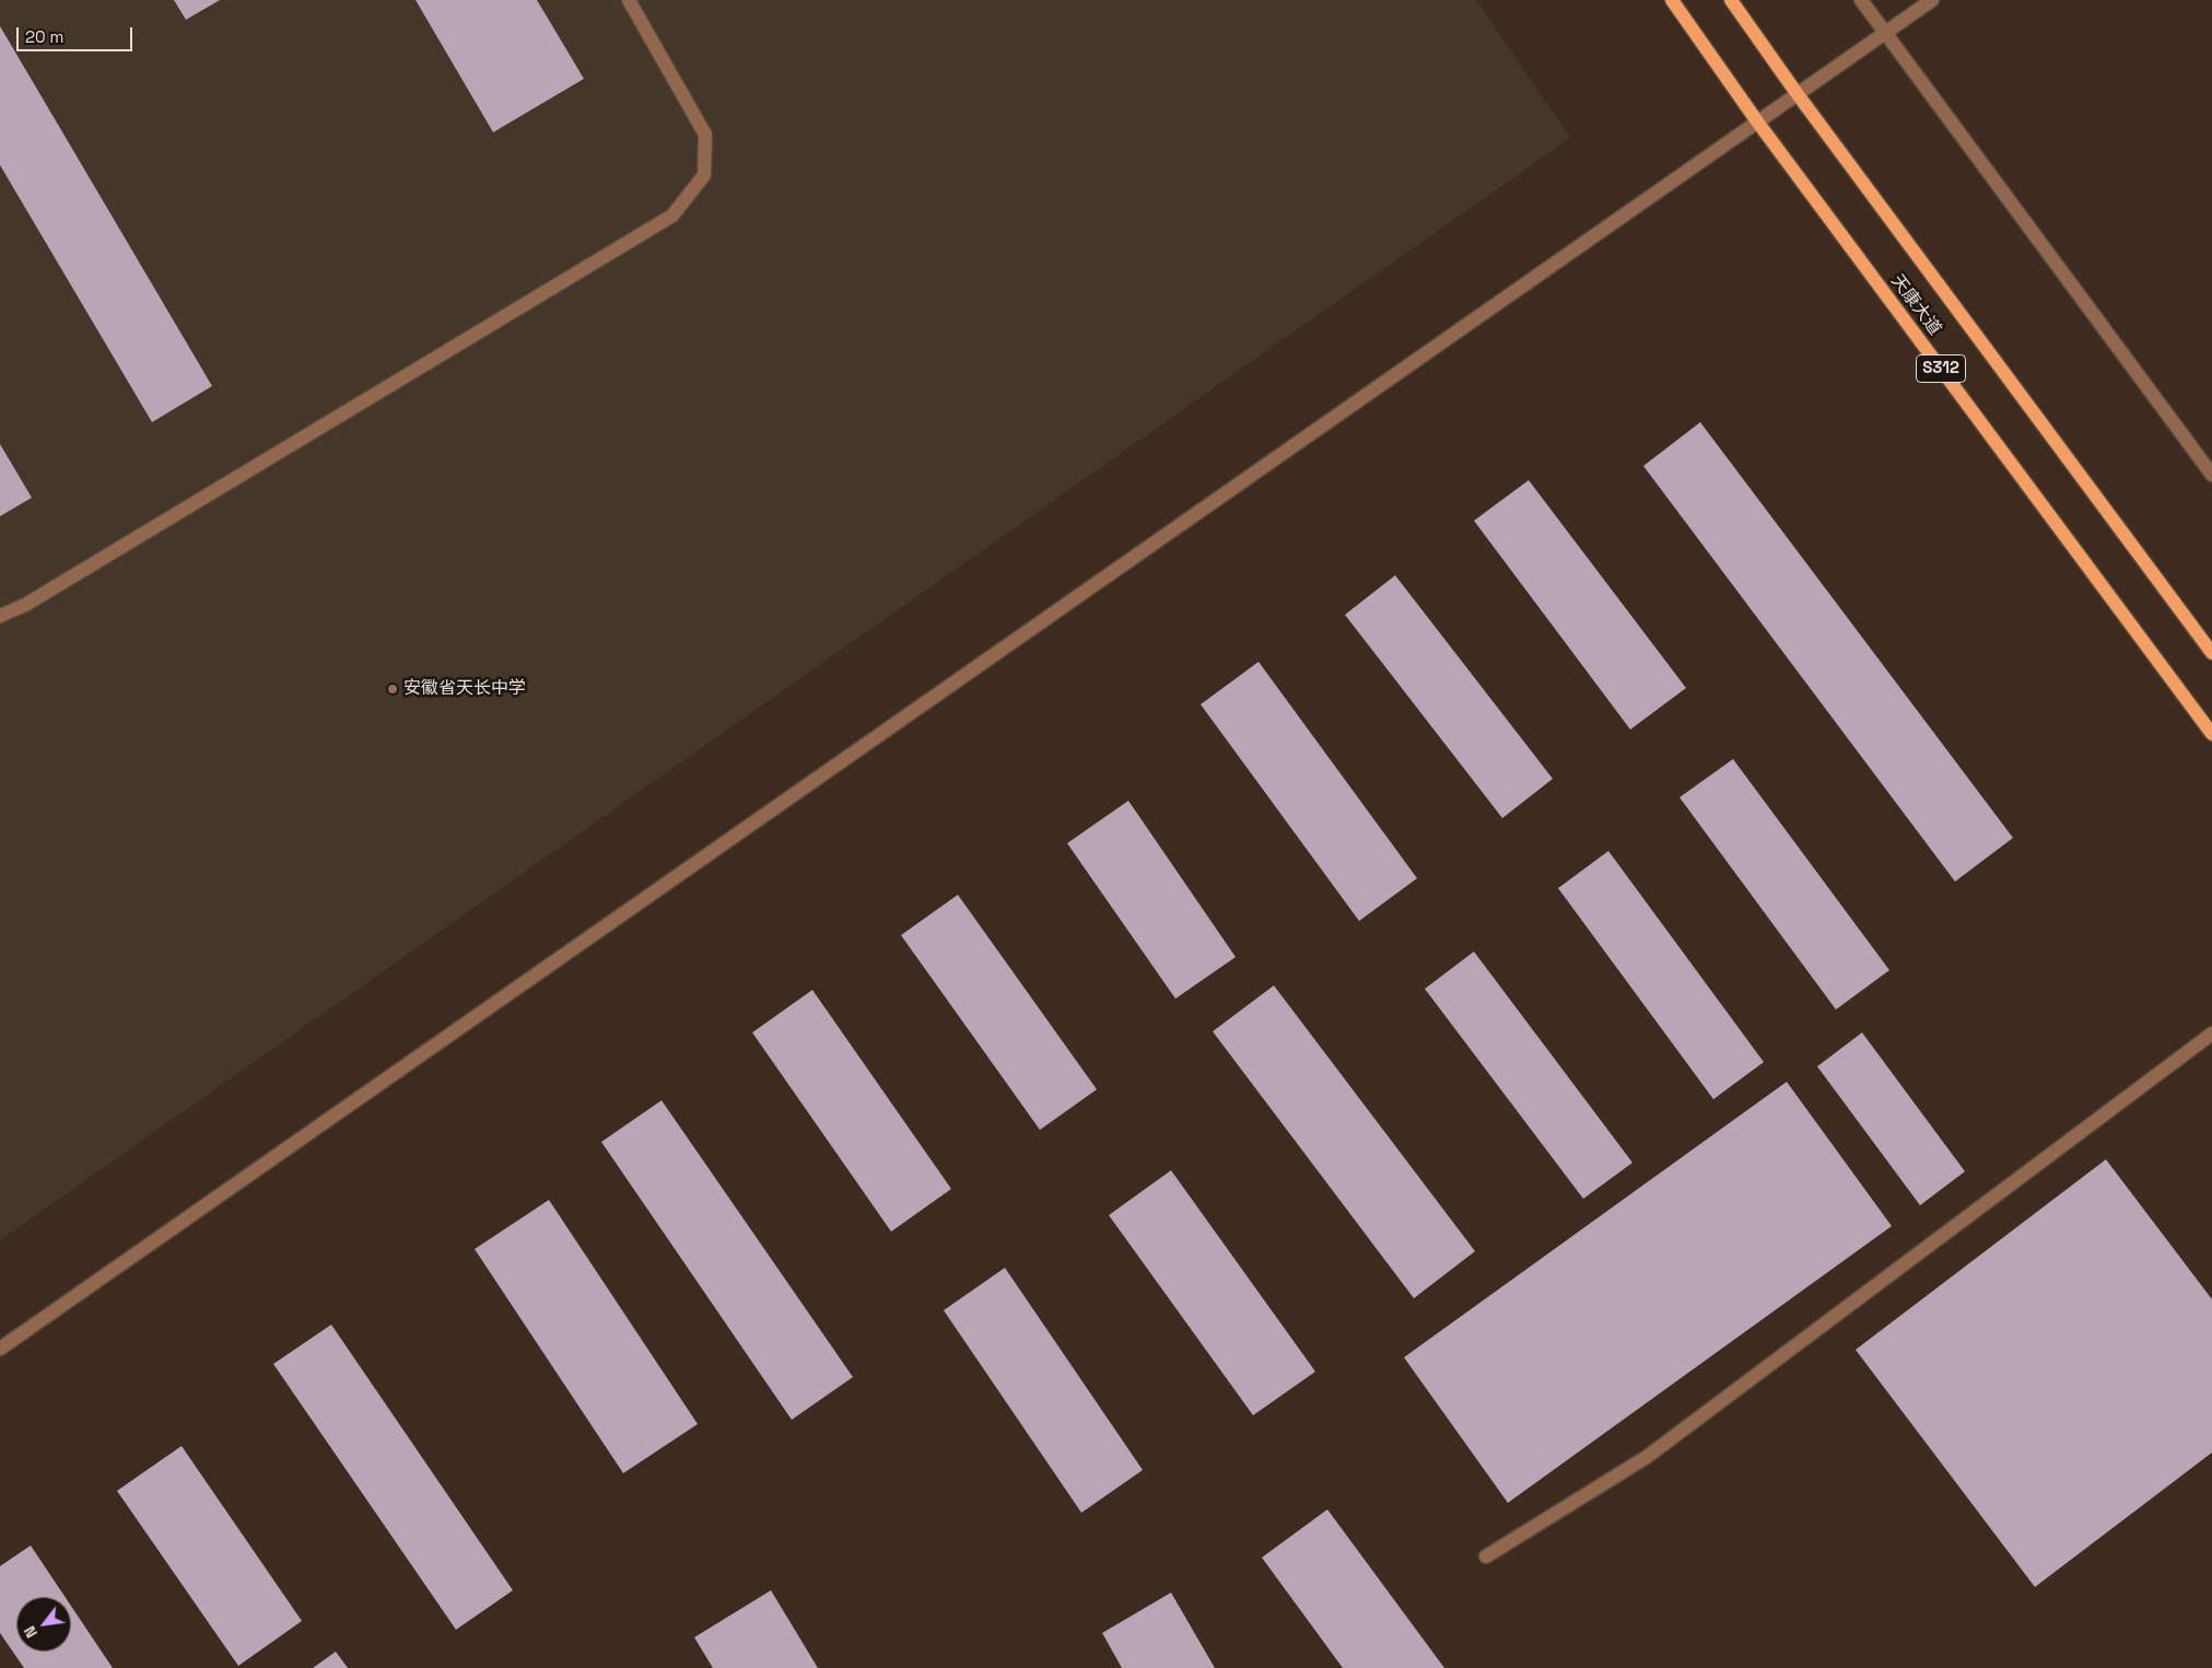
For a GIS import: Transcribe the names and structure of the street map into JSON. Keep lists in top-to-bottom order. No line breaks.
{"streets":{"main road":["天康大道","S312"]},"places":["安徽省天长中学"],"scale_bar":"20 m","north":"bottom left"}
